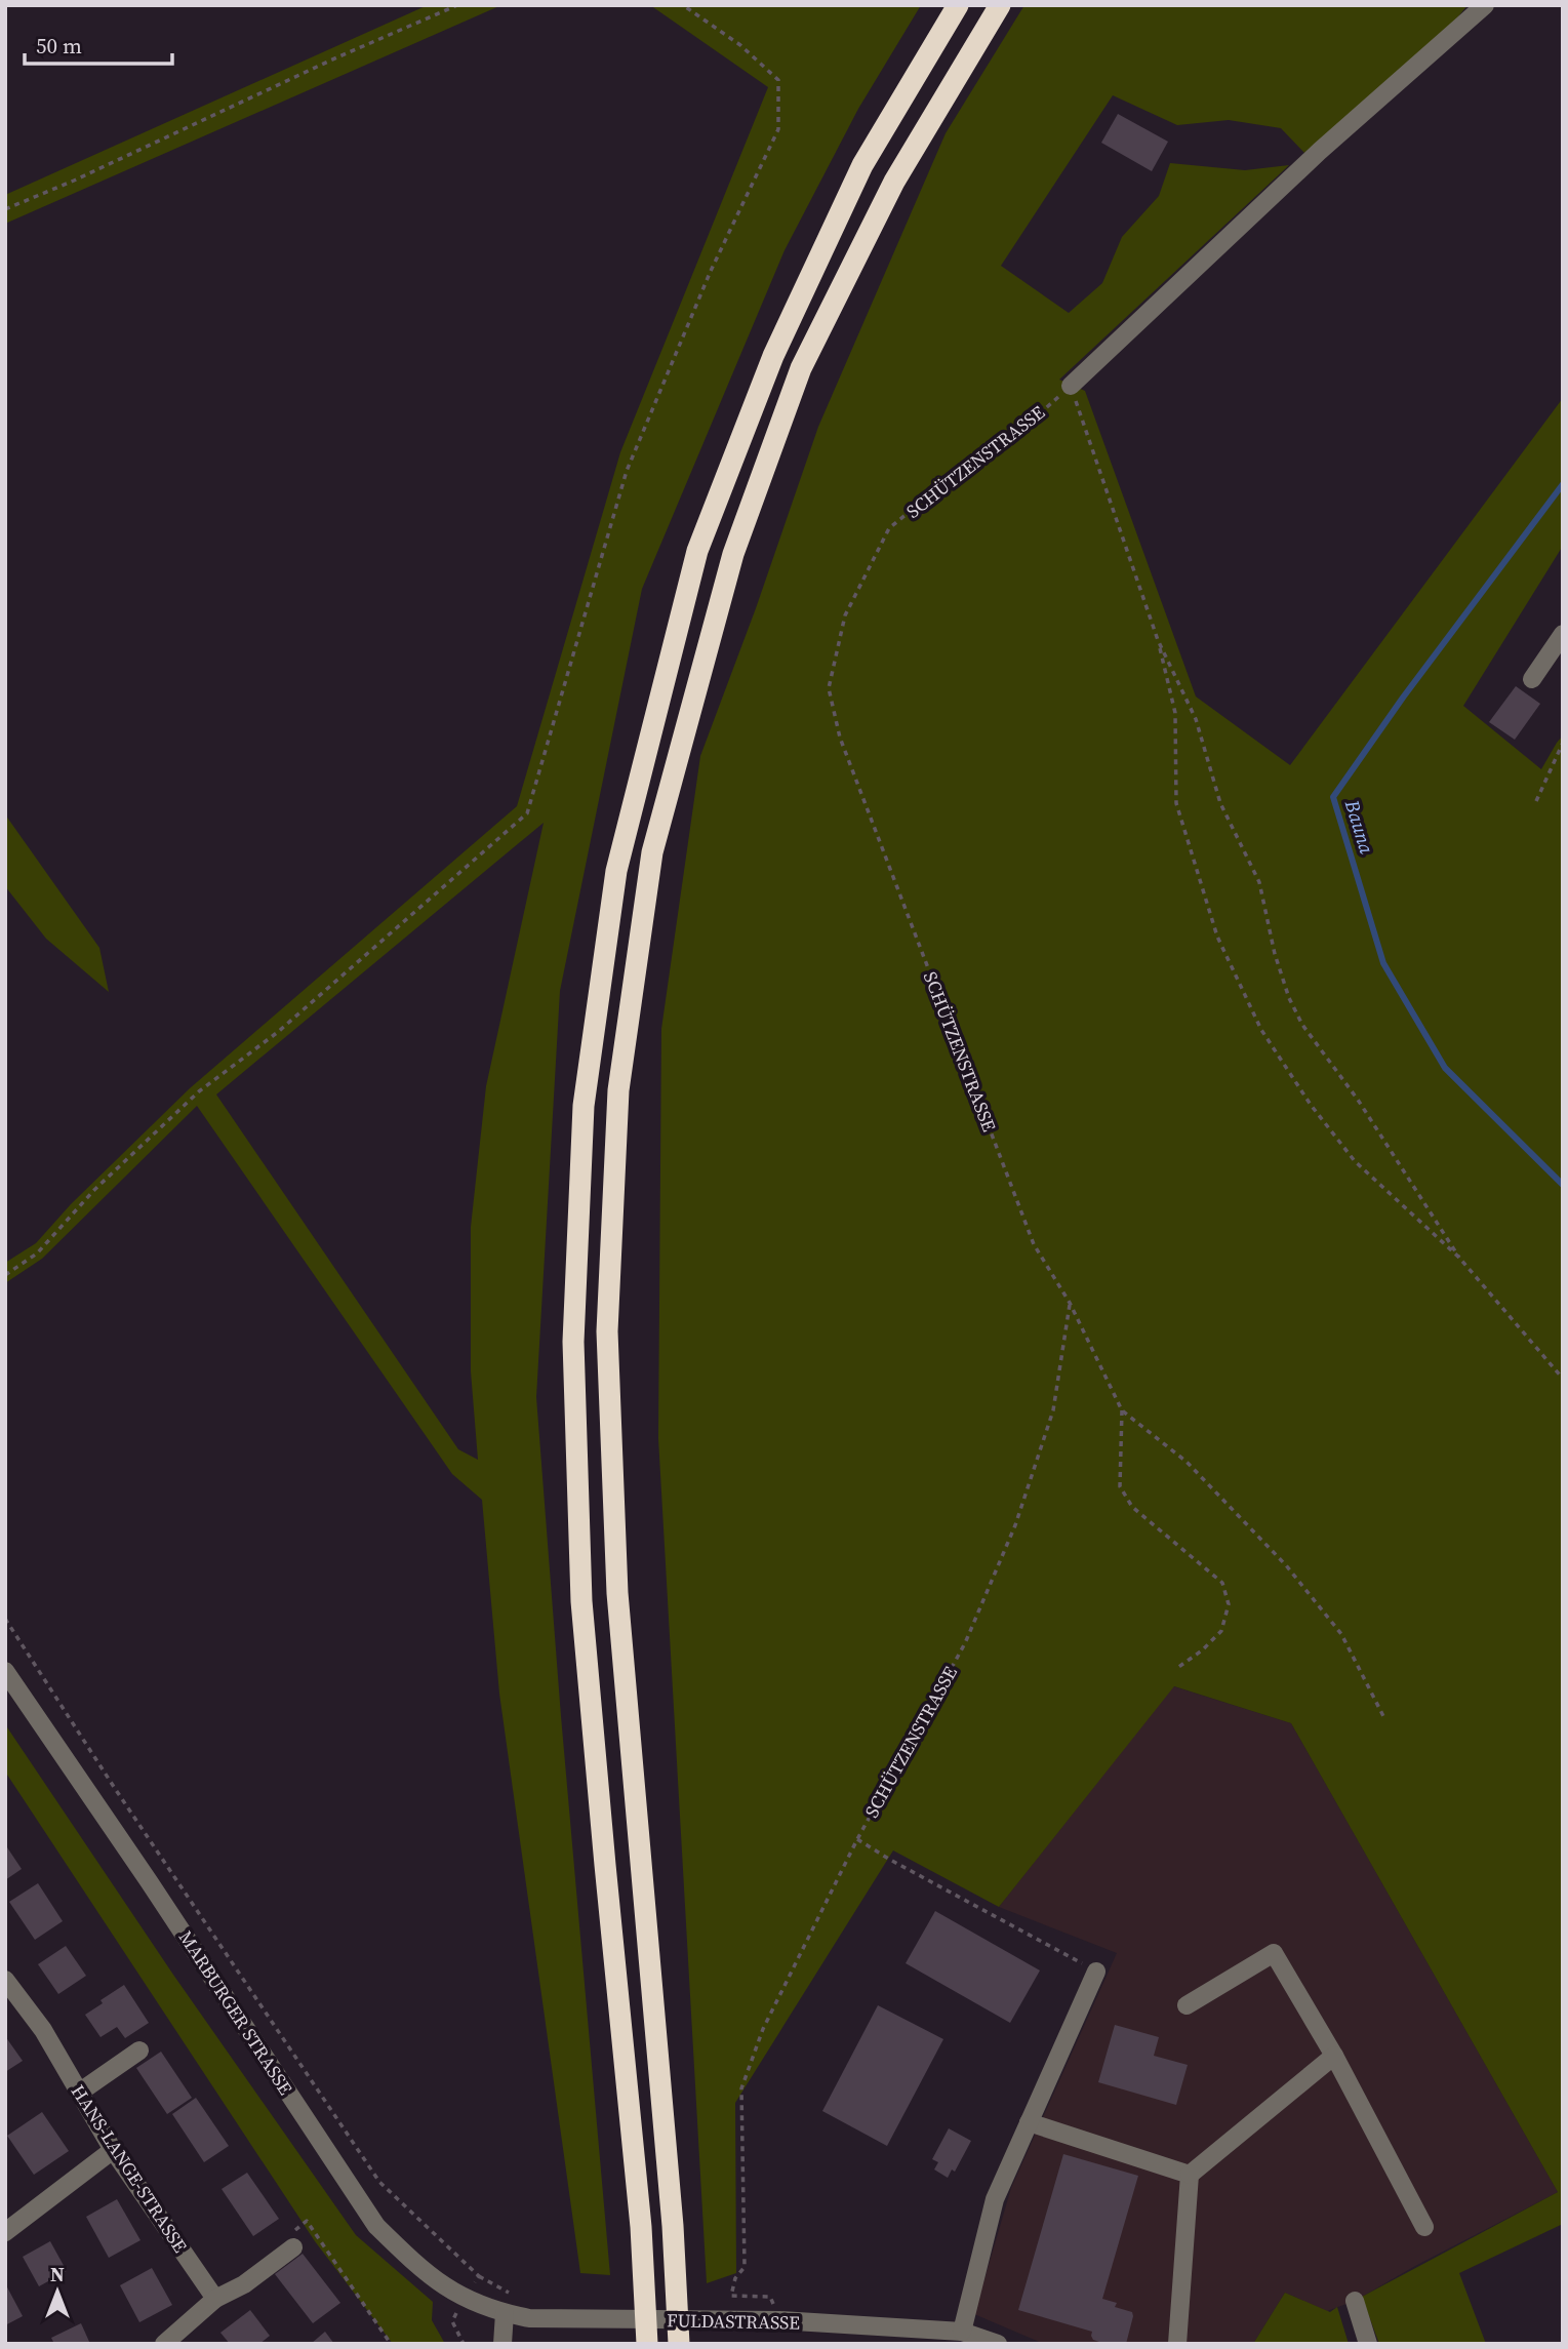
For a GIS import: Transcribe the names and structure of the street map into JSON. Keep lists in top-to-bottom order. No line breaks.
{"streets":{"street":["MARBURGER STRASSE","HANS-LANGE-STRASSE","FULDASTRASSE"],"path":["SCHÜTZENSTRASSE"]},"crossings":[["MARBURGER STRASSE","FULDASTRASSE"]],"water":["Bauna"],"scale_bar":"50 m","north":"top"}
